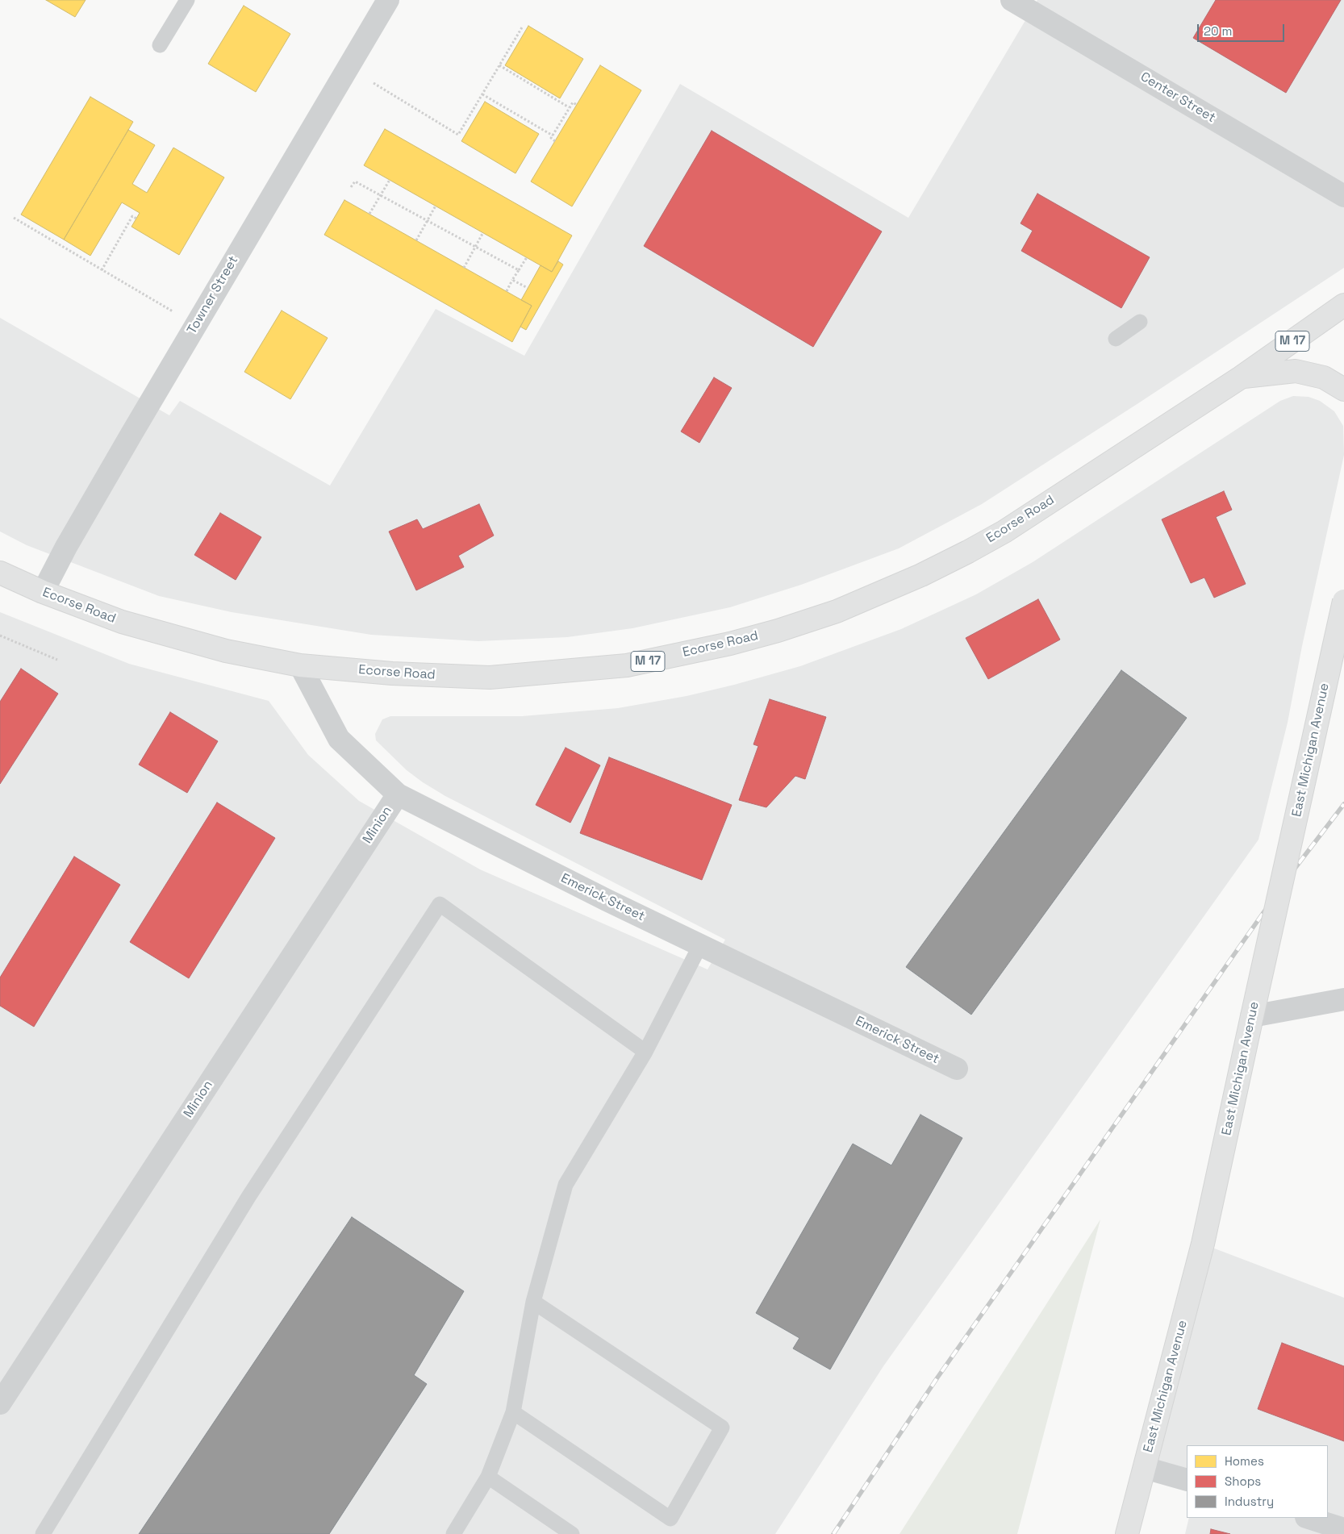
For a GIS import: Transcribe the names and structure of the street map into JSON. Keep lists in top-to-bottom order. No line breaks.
{"streets":{"main road":["M 17","Ecorse Road","East Michigan Avenue"],"street":["Center Street","Towner Street","Minion","Emerick Street"]},"crossings":[["Towner Street","Ecorse Road"],["Ecorse Road","Emerick Street"],["Minion","Emerick Street"]],"legend":["Homes","Shops","Industry"],"scale_bar":"20 m"}
